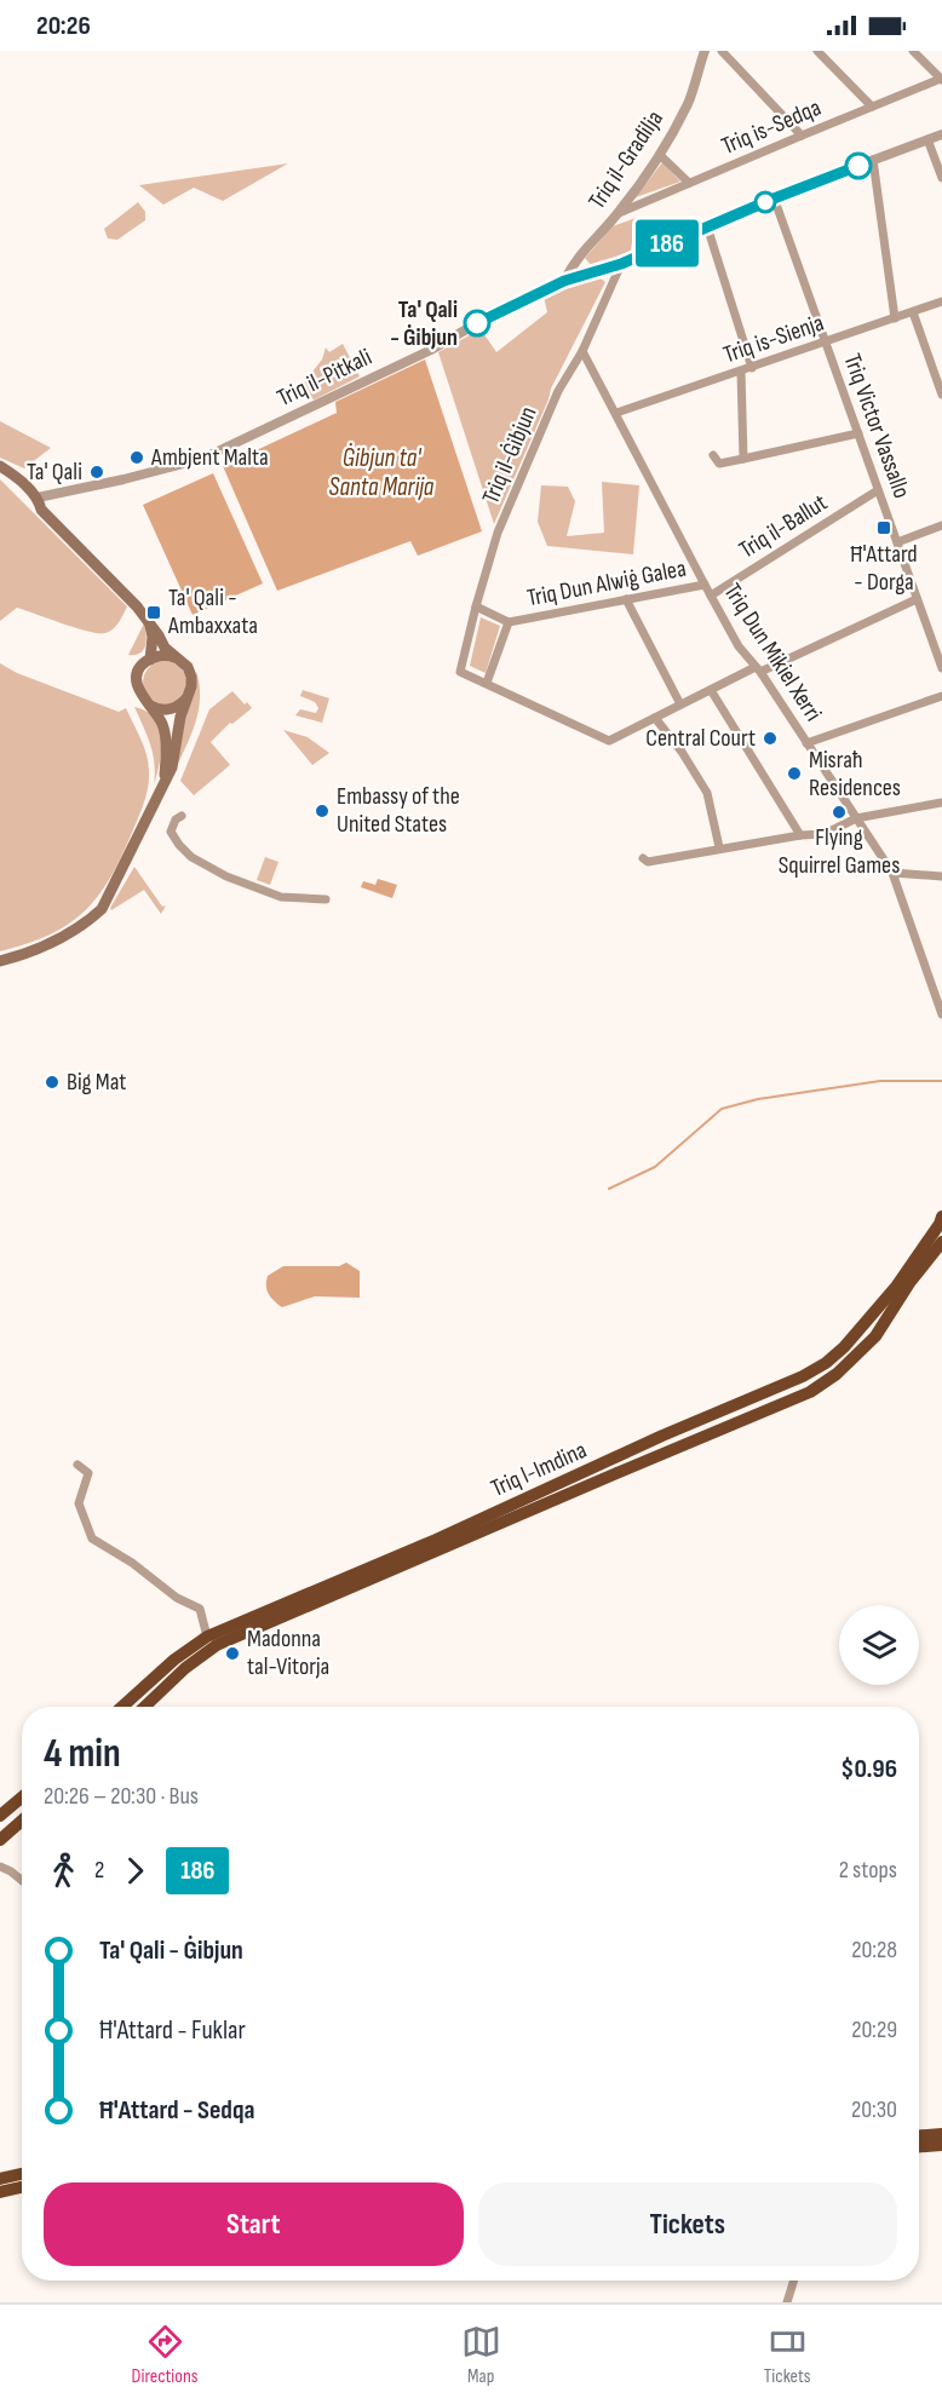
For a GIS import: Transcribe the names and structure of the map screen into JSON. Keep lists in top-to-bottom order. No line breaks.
{"streets":{"highway":["Triq l-Imdina"],"street":["Triq is-Sedqa","Triq il-Gradilja","Triq is-Sienja","Triq il-Pitkali","Triq Victor Vassallo","Triq il-Ġibjun","Triq il-Ballut","Triq Dun Alwiġ Galea","Triq Dun Mikiel Xerri"]},"crossings":[["Triq is-Sedqa","Triq il-Gradilja"],["Triq il-Gradilja","Triq il-Pitkali"],["Triq is-Sienja","Triq Victor Vassallo"],["Triq is-Sienja","Triq Dun Mikiel Xerri"],["Triq il-Pitkali","Triq Victor Vassallo"],["Triq il-Pitkali","Triq il-Ġibjun"],["Triq Victor Vassallo","Triq il-Ballut"],["Triq il-Ġibjun","Triq Dun Alwiġ Galea"],["Triq il-Ġibjun","Triq Dun Mikiel Xerri"],["Triq il-Ballut","Triq Dun Mikiel Xerri"],["Triq Dun Alwiġ Galea","Triq Dun Mikiel Xerri"]],"water":["Ġibjun ta' Santa Marija"],"places":{"other":["Ta' Qali - Ġibjun","Ambjent Malta","Ta' Qali","Central Court","Misraħ Residences","Embassy of the United States","Flying Squirrel Games","Big Mat","Madonna tal-Vitorja"],"transit":["Ħ'Attard - Dorga","Ta' Qali - Ambaxxata"]},"lines":["bus line 186"],"page":{"status":"20:26","on_map":"186","heading":["4 min","20:26 – 20:30 · Bus","$0.96"],"legs":["2","186","2 stops"],"list":[{"name":"Ta' Qali - Ġibjun","value":"20:28"},{"name":"Ħ'Attard - Fuklar","value":"20:29"},{"name":"Ħ'Attard - Sedqa","value":"20:30"}],"buttons":["Start","Tickets"],"tabs":["Directions","Map","Tickets"]}}
